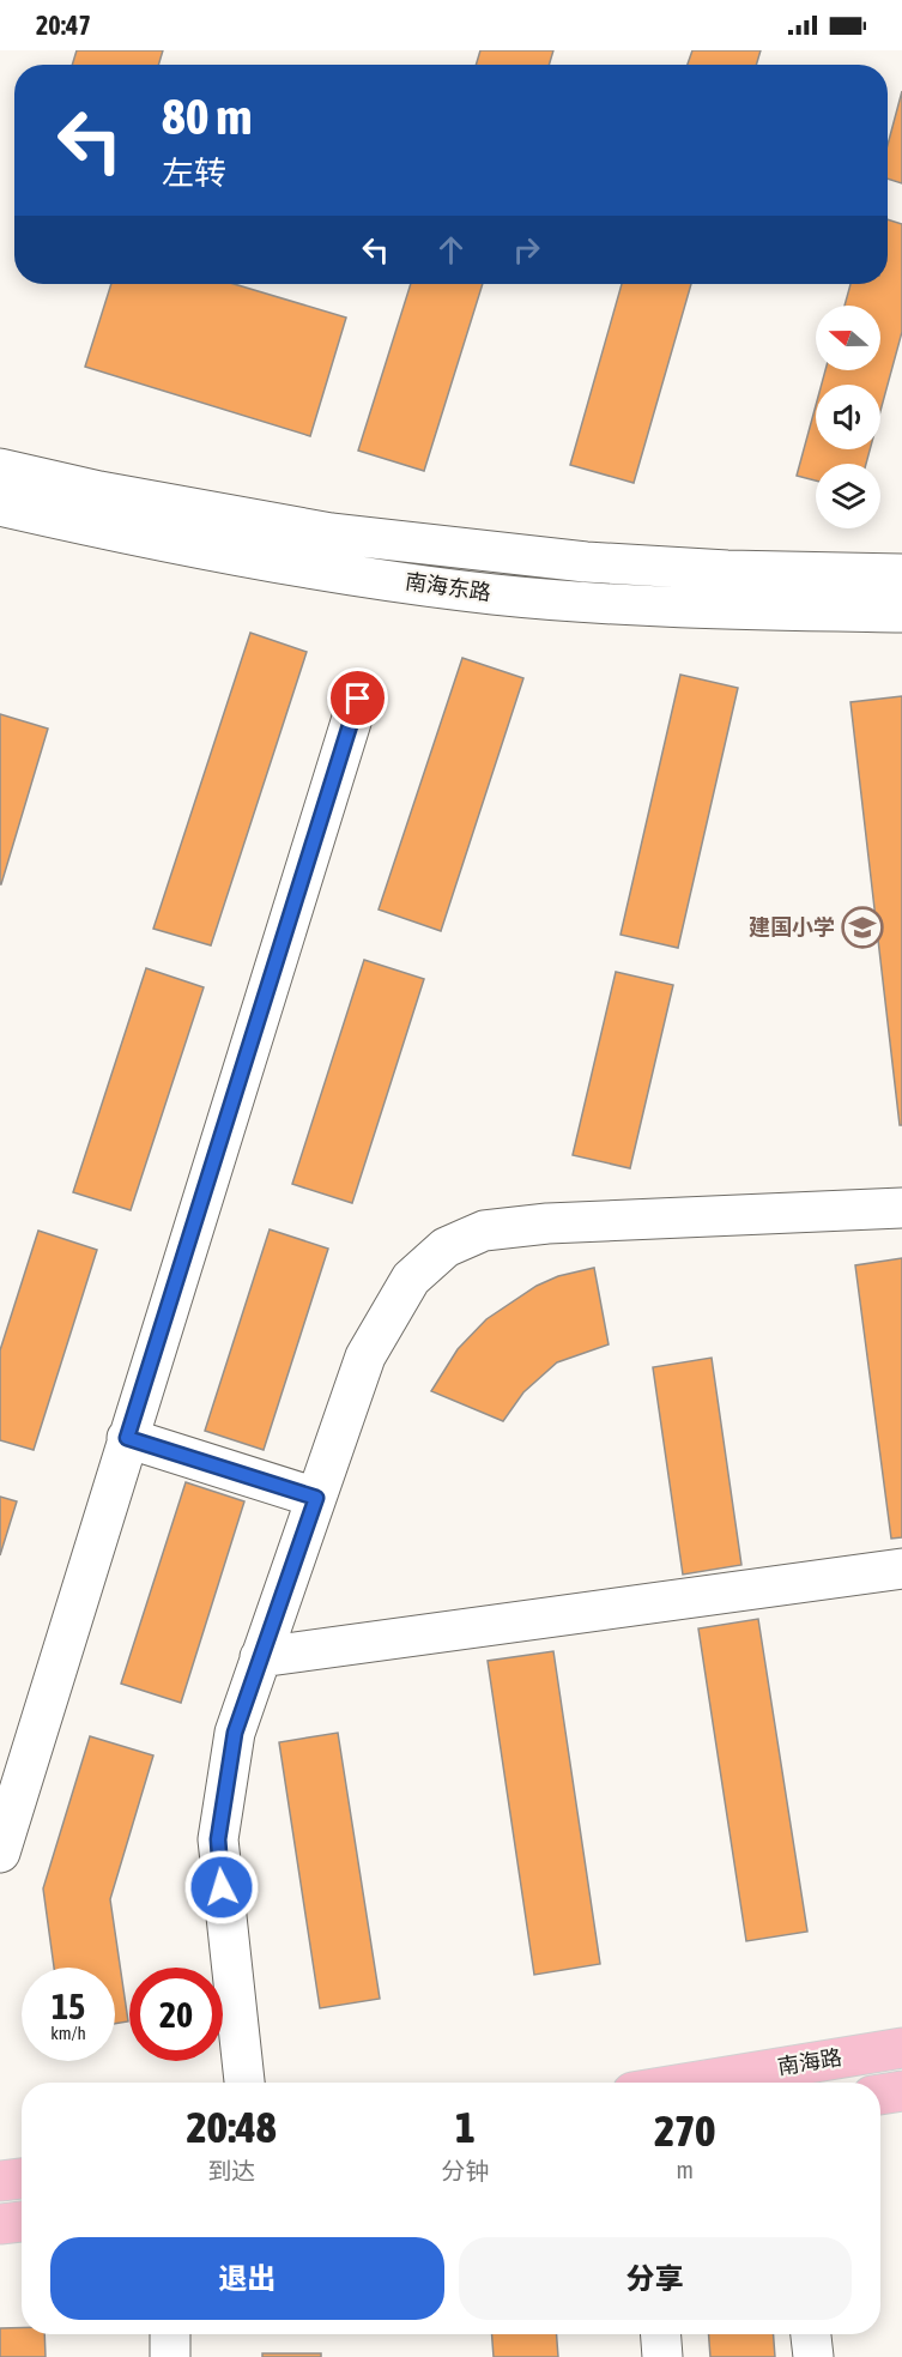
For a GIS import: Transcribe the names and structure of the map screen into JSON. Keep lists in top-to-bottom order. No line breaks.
{"streets":{"main road":["南海路"],"street":["南海东路"]},"places":{"school or university":["建国小学"]},"north":"left","page":{"status":"20:47","turn":["80 m","左转"],"speed":"15 km/h","limit":"20","eta":["20:48","到达","1","分钟","270","m"],"buttons":["退出","分享"]}}
